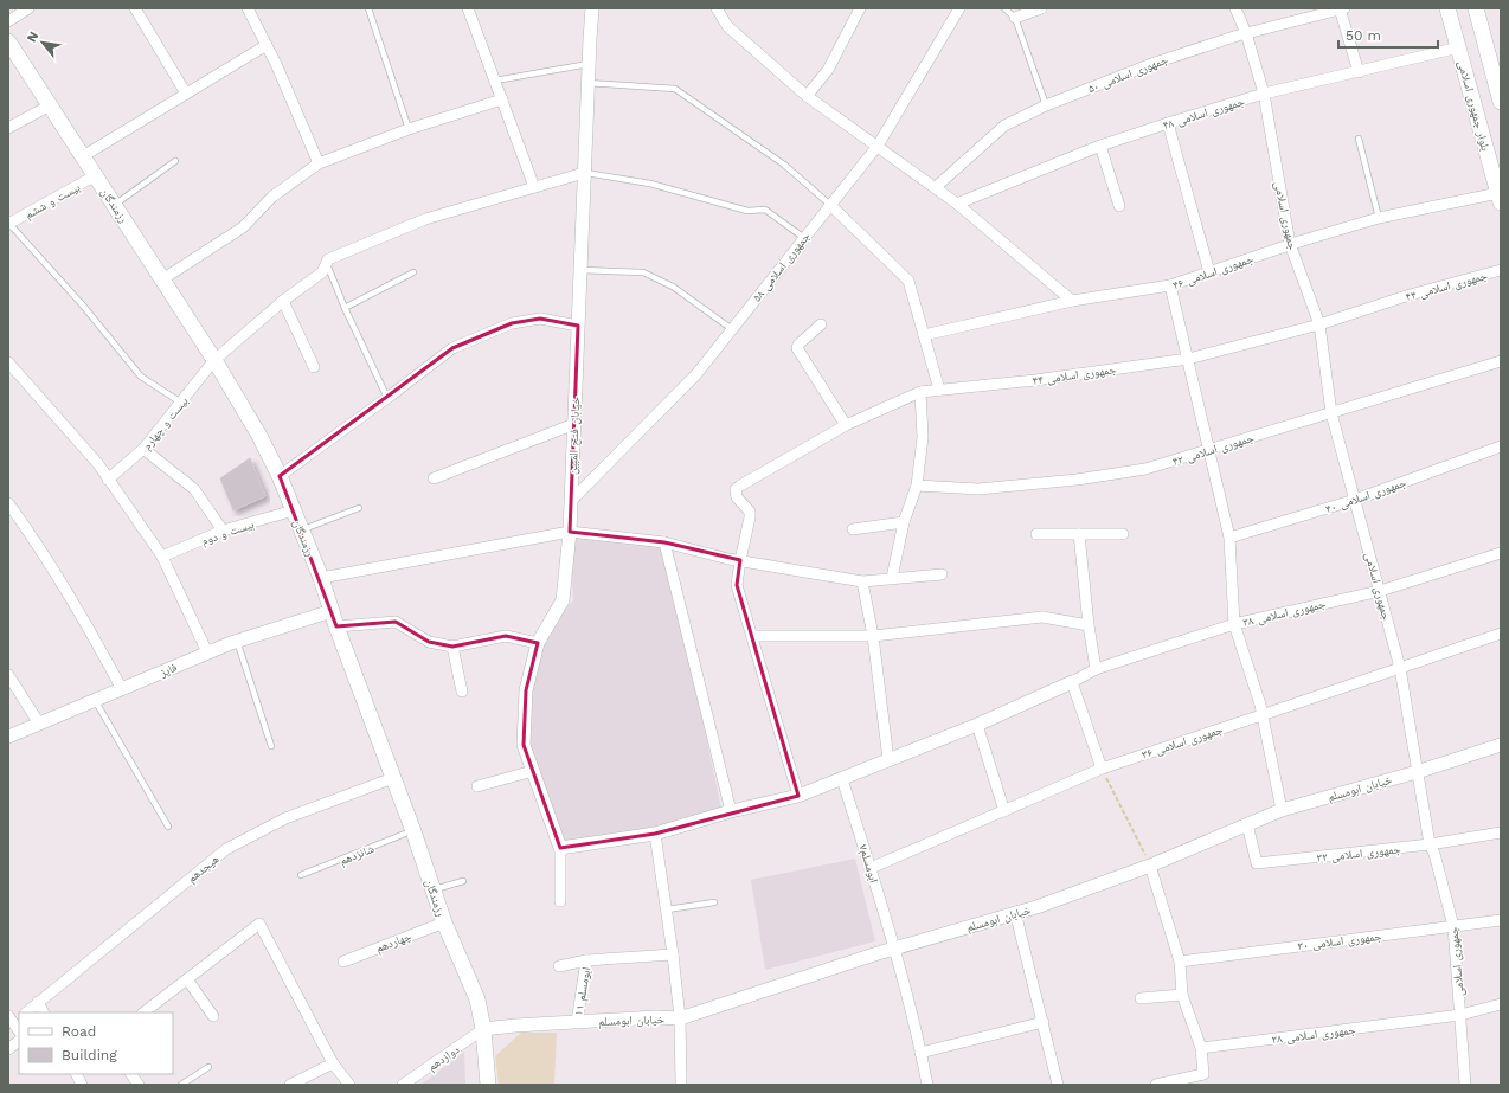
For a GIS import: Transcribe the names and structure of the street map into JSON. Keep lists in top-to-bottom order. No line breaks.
{"streets":{"main road":["بلوار جمهوری اسلامی","رزمندگان"],"street":["جمهوری اسلامی ۵۰","جمهوری اسلامی ۴۸","بیست و ششم","جمهوری اسلامی","جمهوری اسلامی ۵۸","جمهوری اسلامی ۴۶","جمهوری اسلامی ۴۴","بیست و چهارم","خیابان فتح المبین","جمهوری اسلامی ۴۲","جمهوری اسلامی ۴۰","بیست و دوم","جمهوری اسلامی ۳۸","فایز","جمهوری اسلامی ۳۶","خیابان ابومسلم","جمهوری اسلامی ۳۲","ابومسلم۷","هیجدهم","جمهوری اسلامی ۳۰","چهاردهم","ابومسلم ۱۱","جمهوری اسلامی ۲۸","دوازدهم"],"lane":["شانزدهم"]},"crossings":[["جمهوری اسلامی ۵۰","جمهوری اسلامی"],["بلوار جمهوری اسلامی","جمهوری اسلامی ۴۸"],["بلوار جمهوری اسلامی","جمهوری اسلامی ۴۶"],["جمهوری اسلامی ۴۸","جمهوری اسلامی"],["بیست و ششم","رزمندگان"],["رزمندگان","بیست و چهارم"],["رزمندگان","بیست و دوم"],["رزمندگان","فایز"],["رزمندگان","خیابان ابومسلم"],["رزمندگان","شانزدهم"],["رزمندگان","هیجدهم"],["رزمندگان","چهاردهم"],["رزمندگان","دوازدهم"],["جمهوری اسلامی","جمهوری اسلامی ۴۶"],["جمهوری اسلامی","جمهوری اسلامی ۴۴"],["جمهوری اسلامی","جمهوری اسلامی ۴۲"],["جمهوری اسلامی","جمهوری اسلامی ۴۰"],["جمهوری اسلامی","جمهوری اسلامی ۳۸"],["جمهوری اسلامی","جمهوری اسلامی ۳۶"],["جمهوری اسلامی","خیابان ابومسلم"],["جمهوری اسلامی","جمهوری اسلامی ۳۲"],["جمهوری اسلامی","جمهوری اسلامی ۳۰"],["جمهوری اسلامی","جمهوری اسلامی ۲۸"],["جمهوری اسلامی ۵۸","خیابان فتح المبین"],["بیست و چهارم","خیابان فتح المبین"],["جمهوری اسلامی ۳۶","ابومسلم۷"],["خیابان ابومسلم","جمهوری اسلامی ۳۲"],["خیابان ابومسلم","ابومسلم۷"],["خیابان ابومسلم","ابومسلم ۱۱"],["خیابان ابومسلم","دوازدهم"]],"legend":["Road","Building"],"scale_bar":"50 m","north":"top left"}
